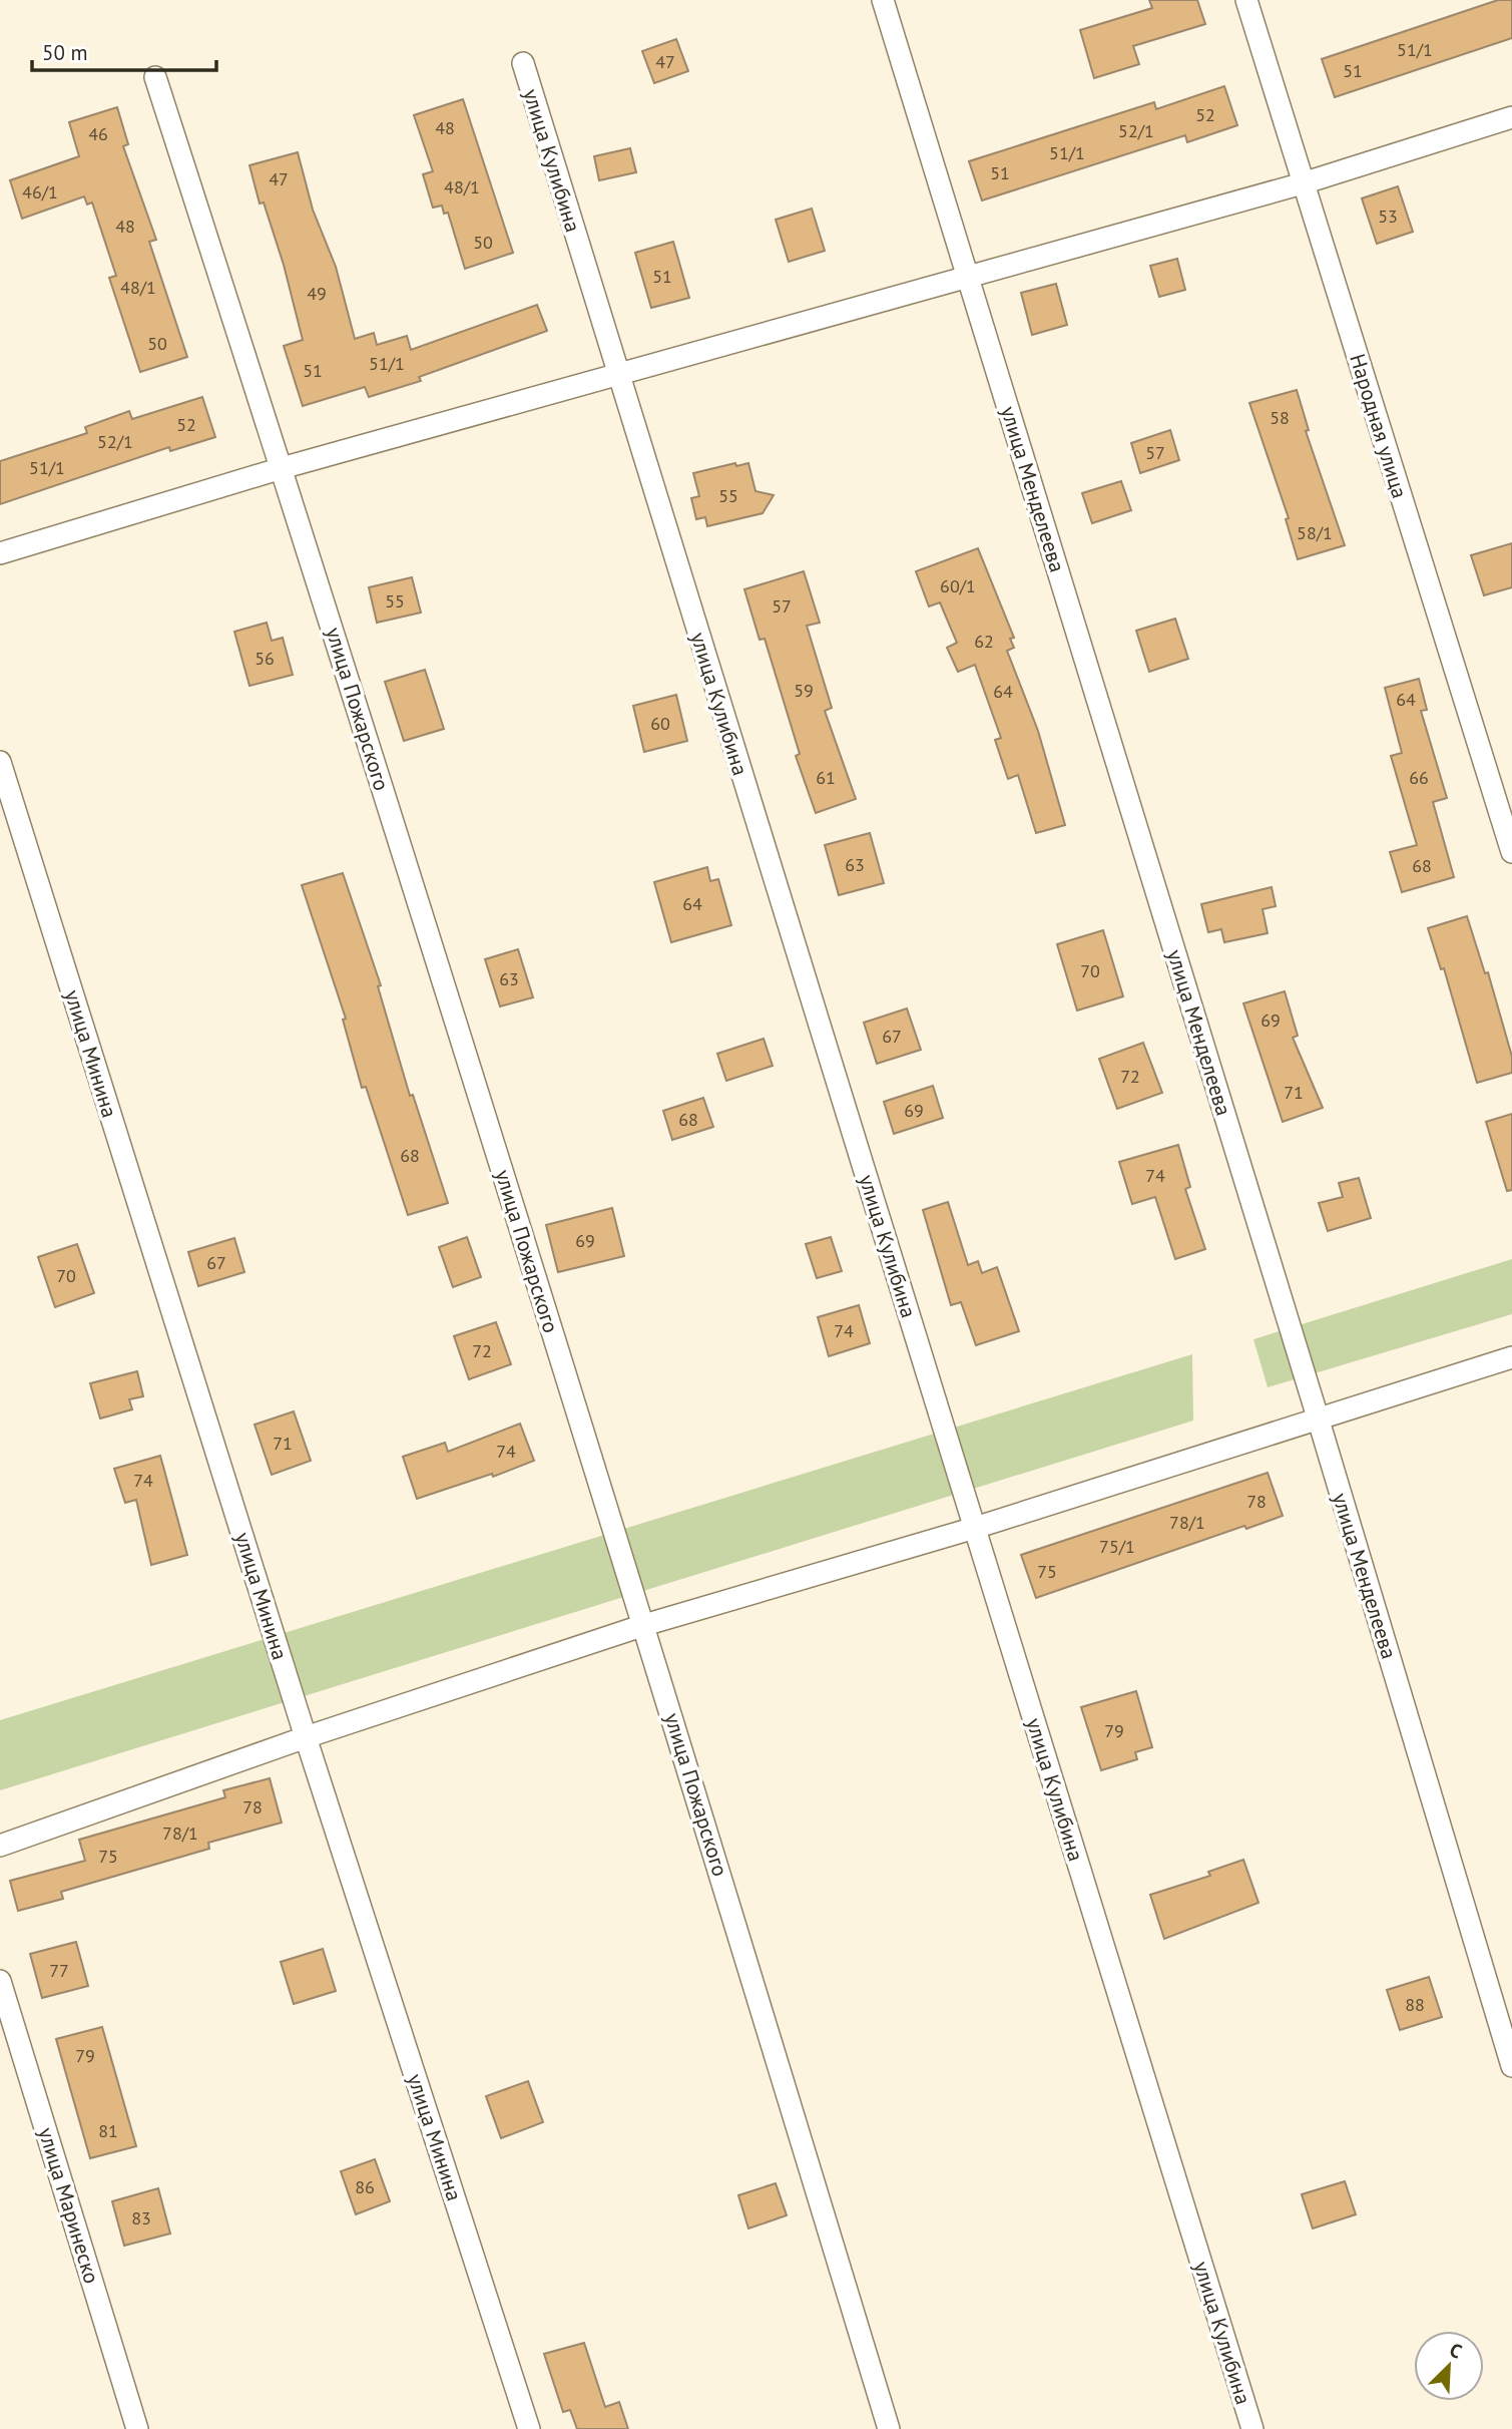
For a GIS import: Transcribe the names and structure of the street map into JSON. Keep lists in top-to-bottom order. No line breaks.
{"streets":{"street":["улица Кулибина","Народная улица","улица Менделеева","улица Пожарского","улица Минина","улица Маринеско"]},"house_numbers":["51/1","47","51","52","48","52/1","46","51/1","51","47","48/1","46/1","53","48","50","51","48/1","49","50","51/1","51","58","52","52/1","57","51/1","55","58/1","60/1","55","57","62","56","59","64","64","60","61","66","63","68","64","70","63","69","67","72","71","69","68","68","74","69","67","70","74","72","71","74","74","78","78/1","75/1","75","79","78","78/1","75","77","88","79","81","86","83"],"scale_bar":"50 m","north":"top right"}
